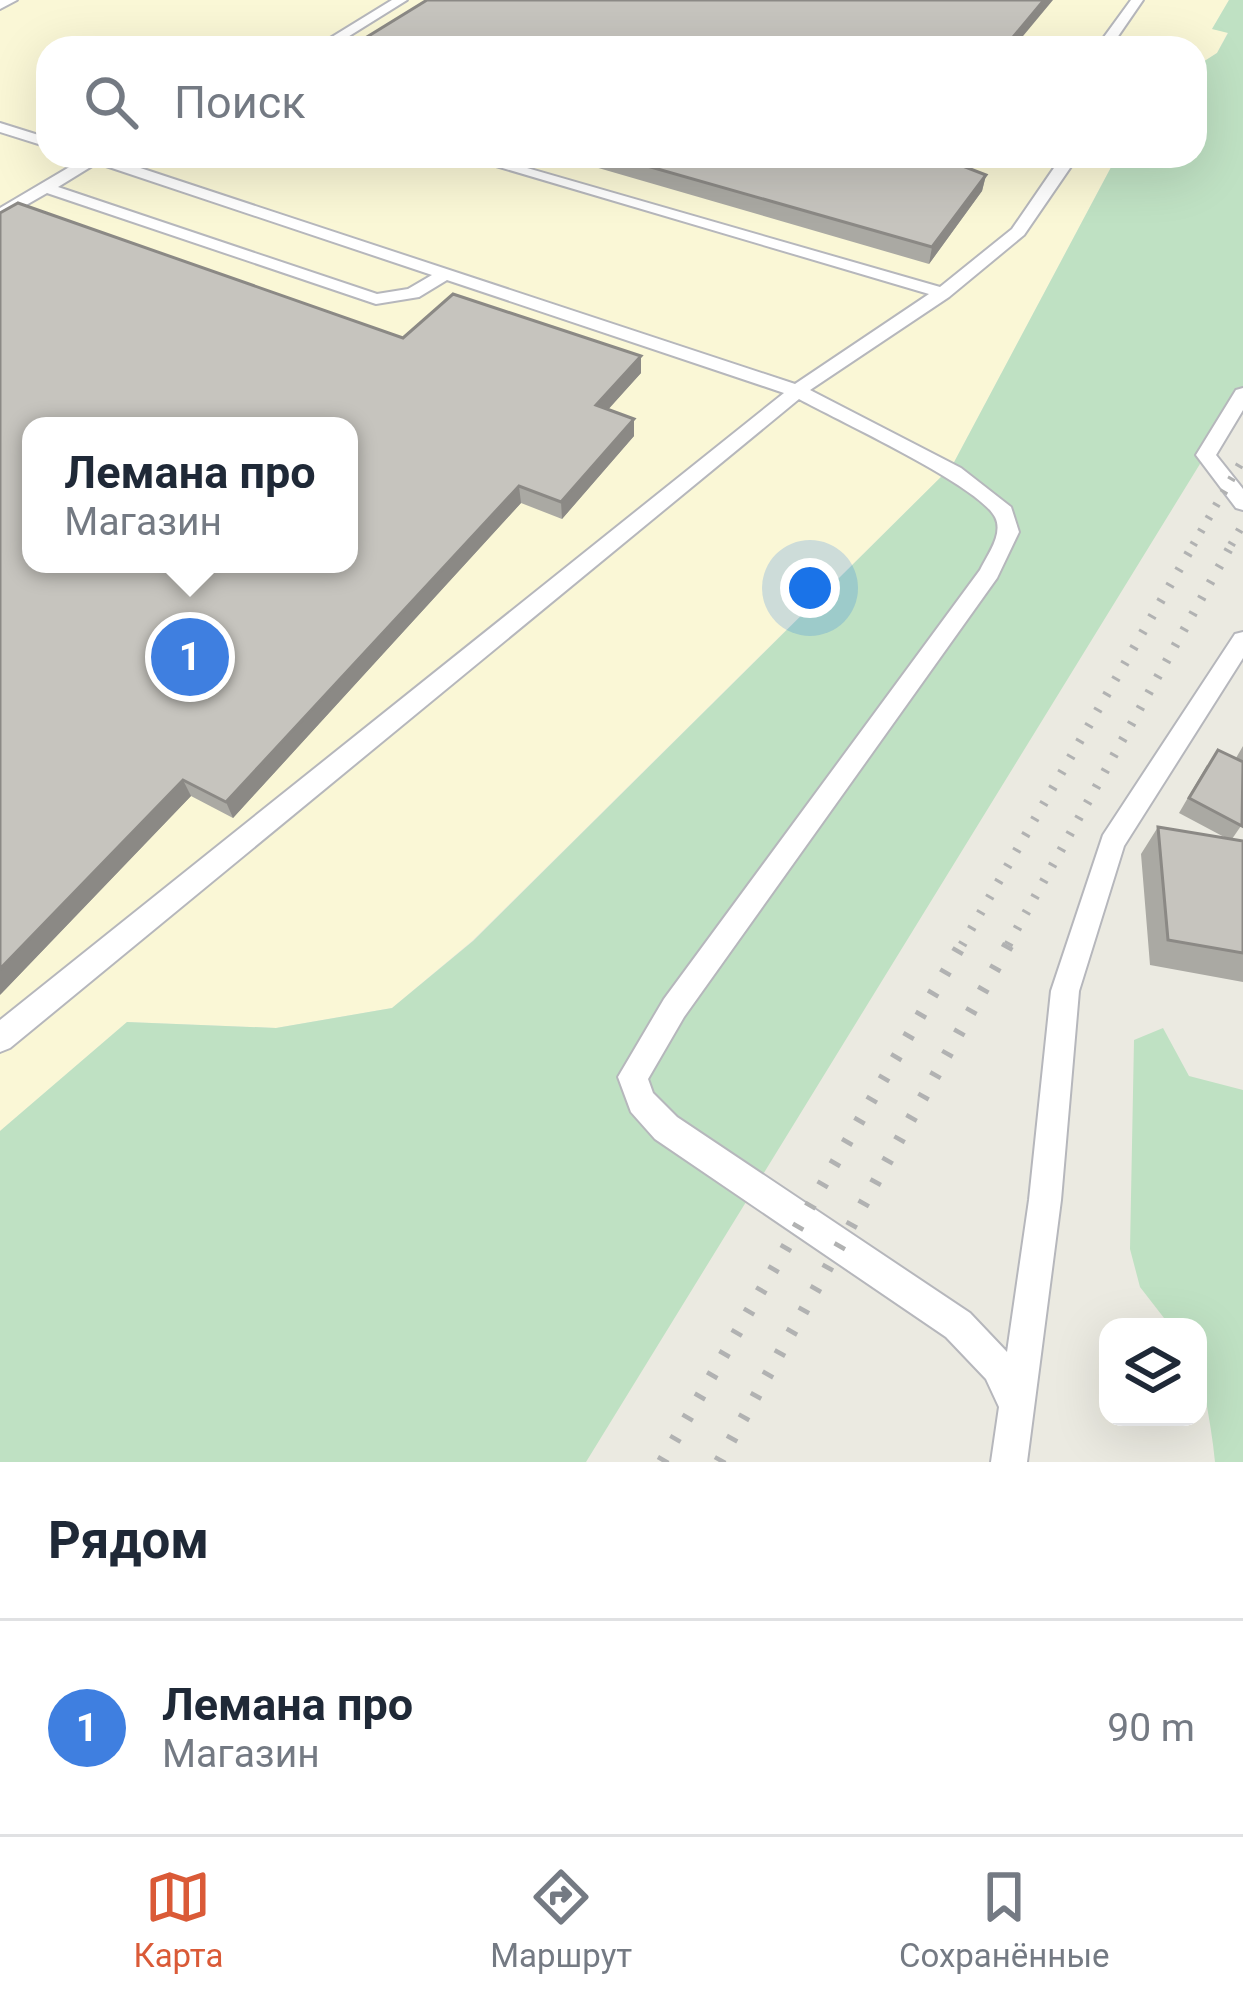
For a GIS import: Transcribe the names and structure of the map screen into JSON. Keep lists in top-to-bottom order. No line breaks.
{"page":{"search":"Поиск","popup":["Лемана про","Магазин"],"pins":"1","heading":"Рядом","list":[{"mark":"1","name":"Лемана про","note":"Магазин","value":"90 m"}],"nav":["Карта","Маршрут","Сохранённые"]}}
